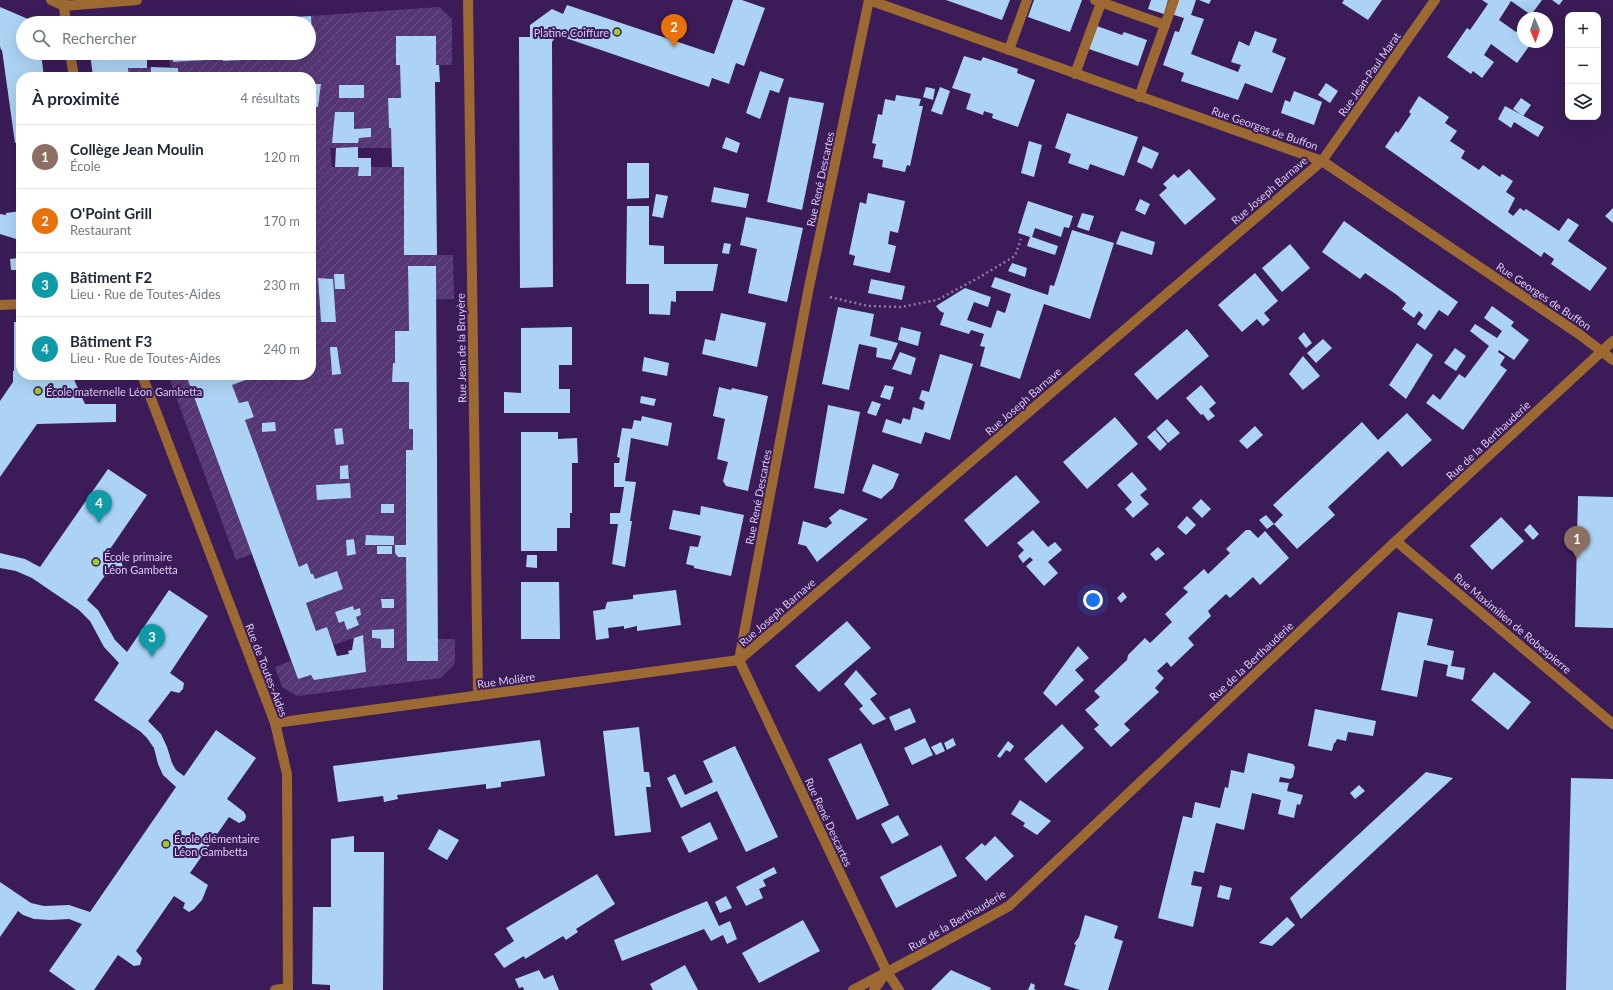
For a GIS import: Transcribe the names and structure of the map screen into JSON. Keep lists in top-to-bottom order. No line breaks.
{"streets":{"street":["Rue Jean-Paul Marat","Rue Georges de Buffon","Rue René Descartes","Rue Joseph Barnave","Rue Jean de la Bruyère","Rue de la Berthauderie","Rue Maximilien de Robespierre","Rue de Toutes-Aides","Rue Molière"]},"crossings":[["Rue Jean-Paul Marat","Rue Georges de Buffon"],["Rue Jean-Paul Marat","Rue Joseph Barnave"],["Rue Georges de Buffon","Rue René Descartes"],["Rue Georges de Buffon","Rue Joseph Barnave"],["Rue Georges de Buffon","Rue de la Berthauderie"],["Rue René Descartes","Rue Joseph Barnave"],["Rue René Descartes","Rue de la Berthauderie"],["Rue René Descartes","Rue Molière"],["Rue Joseph Barnave","Rue Molière"],["Rue Jean de la Bruyère","Rue Molière"],["Rue de la Berthauderie","Rue Maximilien de Robespierre"],["Rue de Toutes-Aides","Rue Molière"]],"places":["Platine Coiffure","École maternelle Léon Gambetta","École primaire Léon Gambetta","École élémentaire Léon Gambetta"],"north":"bottom","page":{"map_buttons":["+","−"],"pins":["2","4","1","3"],"search":"Rechercher","heading":["À proximité","4 résultats"],"list":[{"mark":"1","name":"Collège Jean Moulin","note":"École","value":"120 m"},{"mark":"2","name":"O'Point Grill","note":"Restaurant","value":"170 m"},{"mark":"3","name":"Bâtiment F2","note":"Lieu · Rue de Toutes-Aides","value":"230 m"},{"mark":"4","name":"Bâtiment F3","note":"Lieu · Rue de Toutes-Aides","value":"240 m"}]}}
